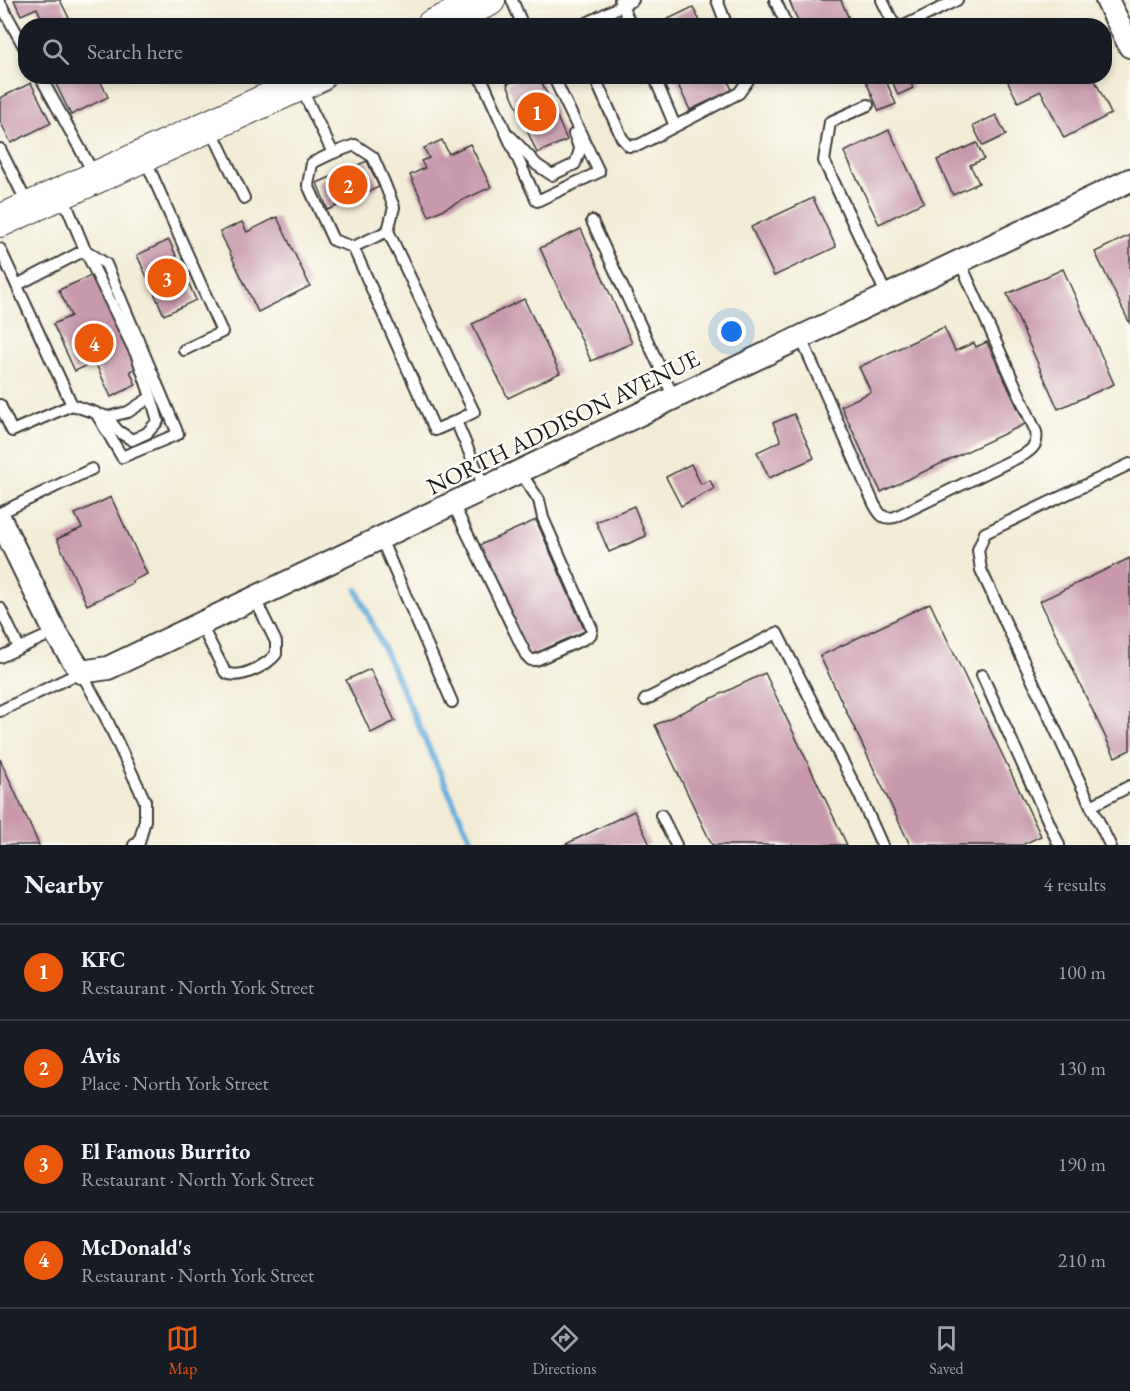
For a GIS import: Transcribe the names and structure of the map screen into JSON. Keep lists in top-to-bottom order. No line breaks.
{"streets":{"street":["NORTH ADDISON AVENUE"]},"page":{"search":"Search here","pins":["1","2","3","4"],"heading":["Nearby","4 results"],"list":[{"mark":"1","name":"KFC","note":"Restaurant · North York Street","value":"100 m"},{"mark":"2","name":"Avis","note":"Place · North York Street","value":"130 m"},{"mark":"3","name":"El Famous Burrito","note":"Restaurant · North York Street","value":"190 m"},{"mark":"4","name":"McDonald's","note":"Restaurant · North York Street","value":"210 m"}],"nav":["Map","Directions","Saved"]}}
